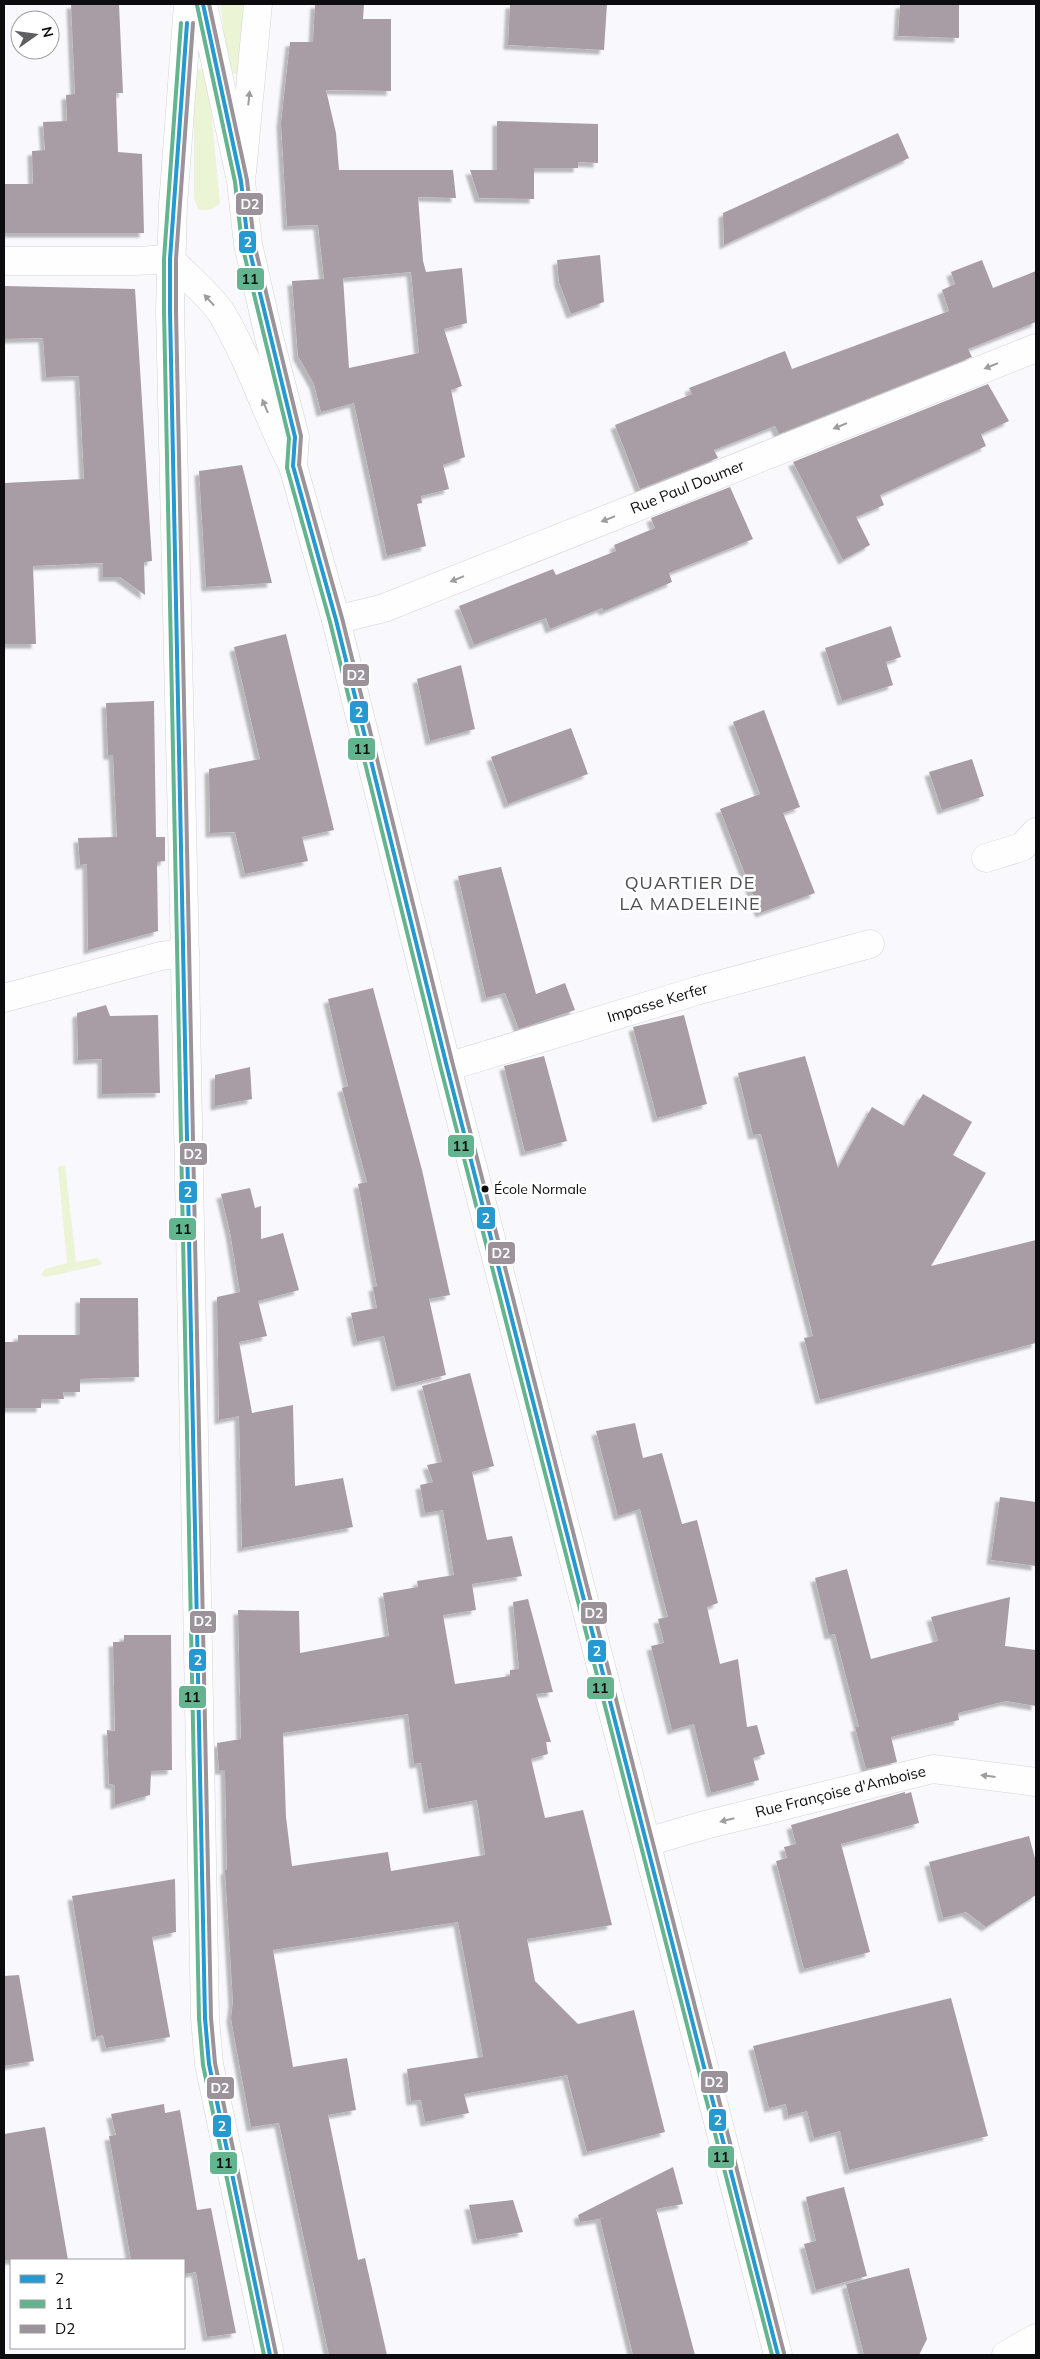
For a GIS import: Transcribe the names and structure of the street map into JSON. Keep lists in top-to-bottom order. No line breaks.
{"streets":{"main road":["Rue Paul Doumer","Impasse Kerfer","Rue Françoise d'Amboise"]},"one_way":["Rue Paul Doumer","Rue Françoise d'Amboise"],"districts":["QUARTIER DE LA MADELEINE"],"places":["École Normale"],"lines":["transit line 2","transit line D2","transit line 11"],"legend":["2","11","D2"],"north":"right"}
